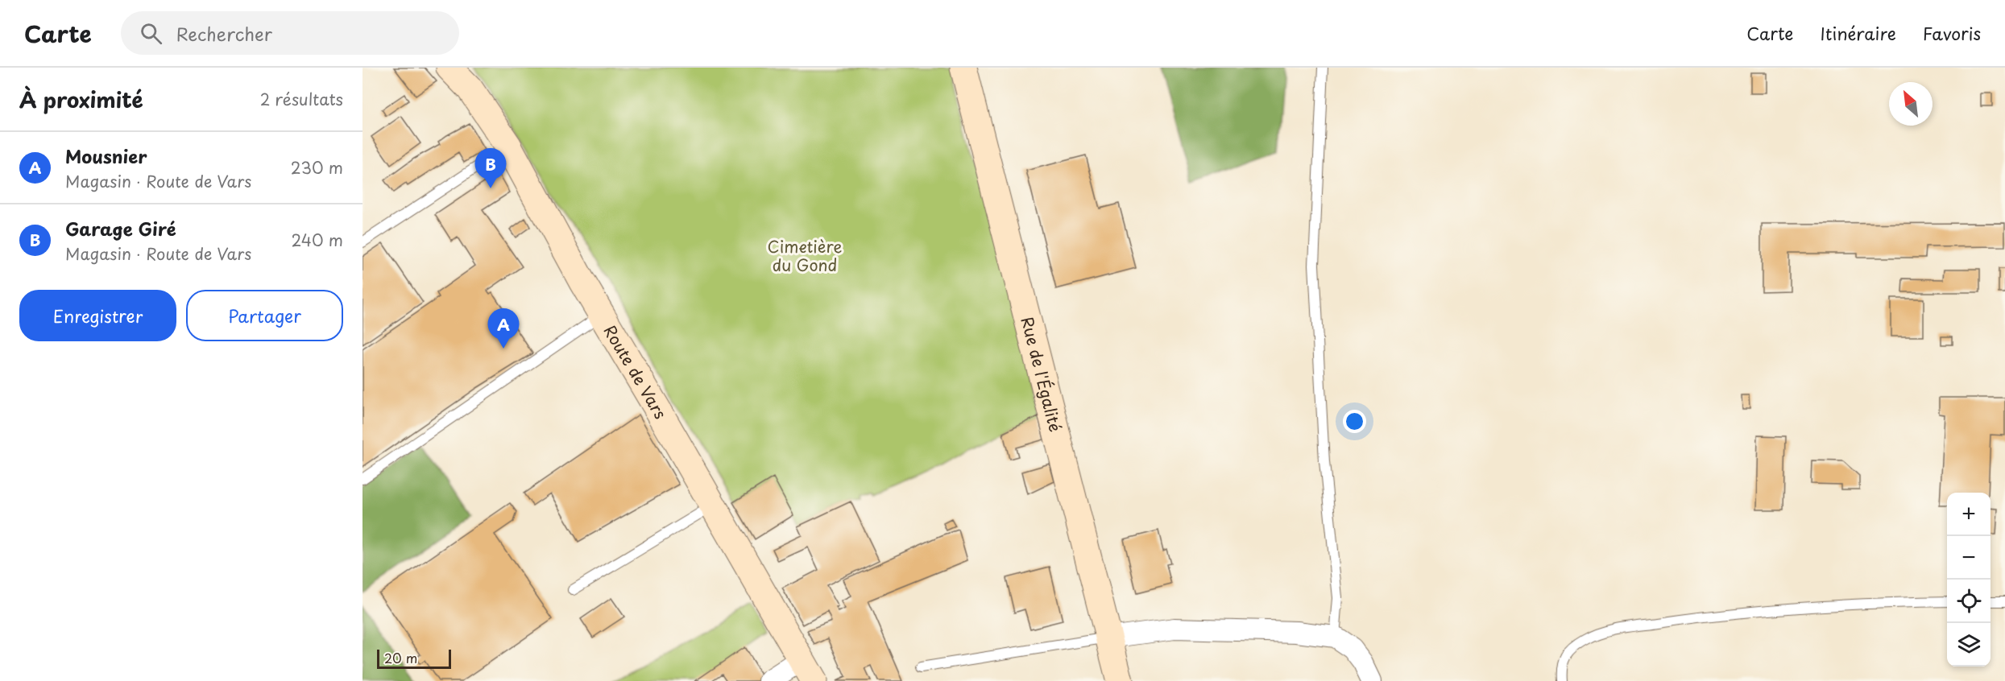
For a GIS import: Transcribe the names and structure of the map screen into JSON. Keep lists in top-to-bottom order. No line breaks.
{"streets":{"main road":["Route de Vars","Rue de l'Égalité"]},"parks":["Cimetière du Gond"],"scale_bar":"20 m","north":"top left","page":{"header":"Carte","search":"Rechercher","nav":["Carte","Itinéraire","Favoris"],"heading":["À proximité","2 résultats"],"list":[{"mark":"A","name":"Mousnier","note":"Magasin · Route de Vars","value":"230 m"},{"mark":"B","name":"Garage Giré","note":"Magasin · Route de Vars","value":"240 m"}],"pins":["B","A"],"buttons":["Enregistrer","Partager"],"map_buttons":["+","−"],"scale":"20 m"}}
